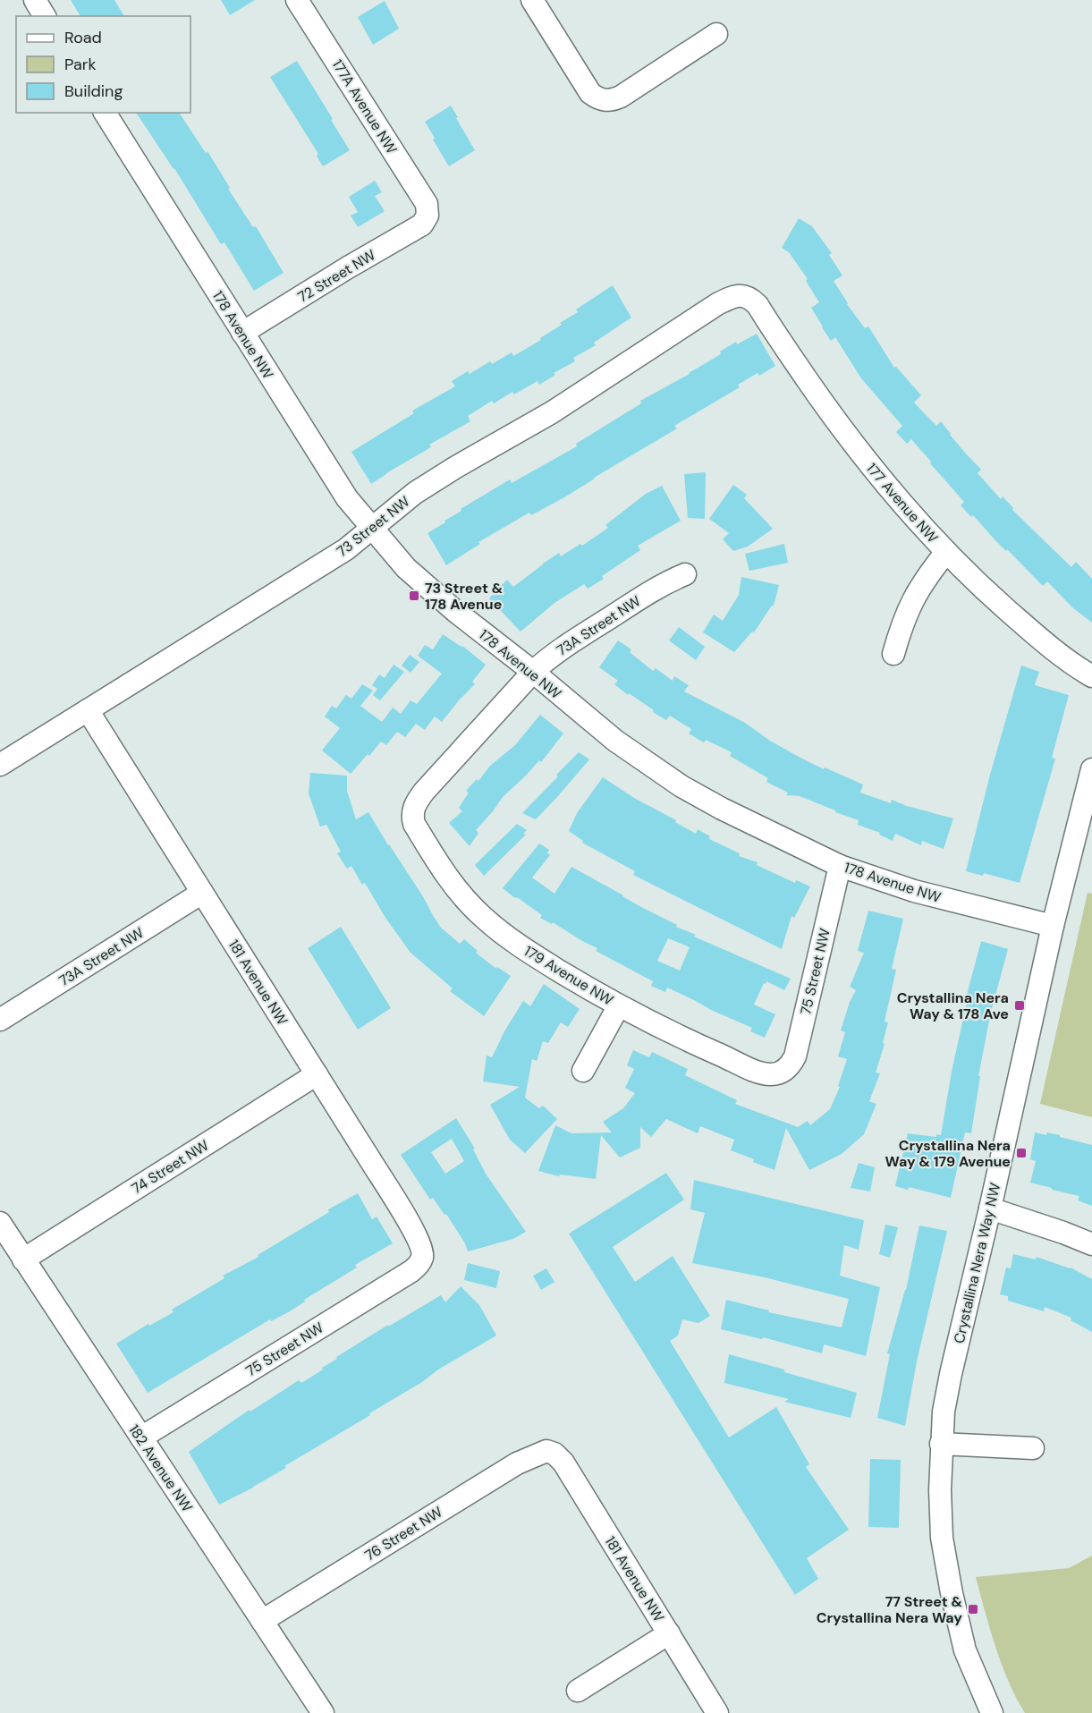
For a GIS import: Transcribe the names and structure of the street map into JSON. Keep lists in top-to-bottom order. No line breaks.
{"streets":{"street":["177A Avenue NW","72 Street NW","178 Avenue NW","177 Avenue NW","73 Street NW","73A Street NW","75 Street NW","179 Avenue NW","181 Avenue NW","74 Street NW","Crystallina Nera Way NW","182 Avenue NW","76 Street NW"]},"crossings":[["177A Avenue NW","72 Street NW"],["72 Street NW","178 Avenue NW"],["178 Avenue NW","73 Street NW"],["178 Avenue NW","73A Street NW"],["178 Avenue NW","75 Street NW"],["178 Avenue NW","Crystallina Nera Way NW"],["177 Avenue NW","73 Street NW"],["73 Street NW","181 Avenue NW"],["73A Street NW","179 Avenue NW"],["73A Street NW","181 Avenue NW"],["75 Street NW","179 Avenue NW"],["75 Street NW","181 Avenue NW"],["75 Street NW","182 Avenue NW"],["181 Avenue NW","74 Street NW"],["181 Avenue NW","76 Street NW"],["74 Street NW","182 Avenue NW"],["182 Avenue NW","76 Street NW"]],"places":{"transit":["73 Street & 178 Avenue","Crystallina Nera Way & 178 Ave","Crystallina Nera Way & 179 Avenue","77 Street & Crystallina Nera Way"]},"legend":["Road","Park","Building"]}
